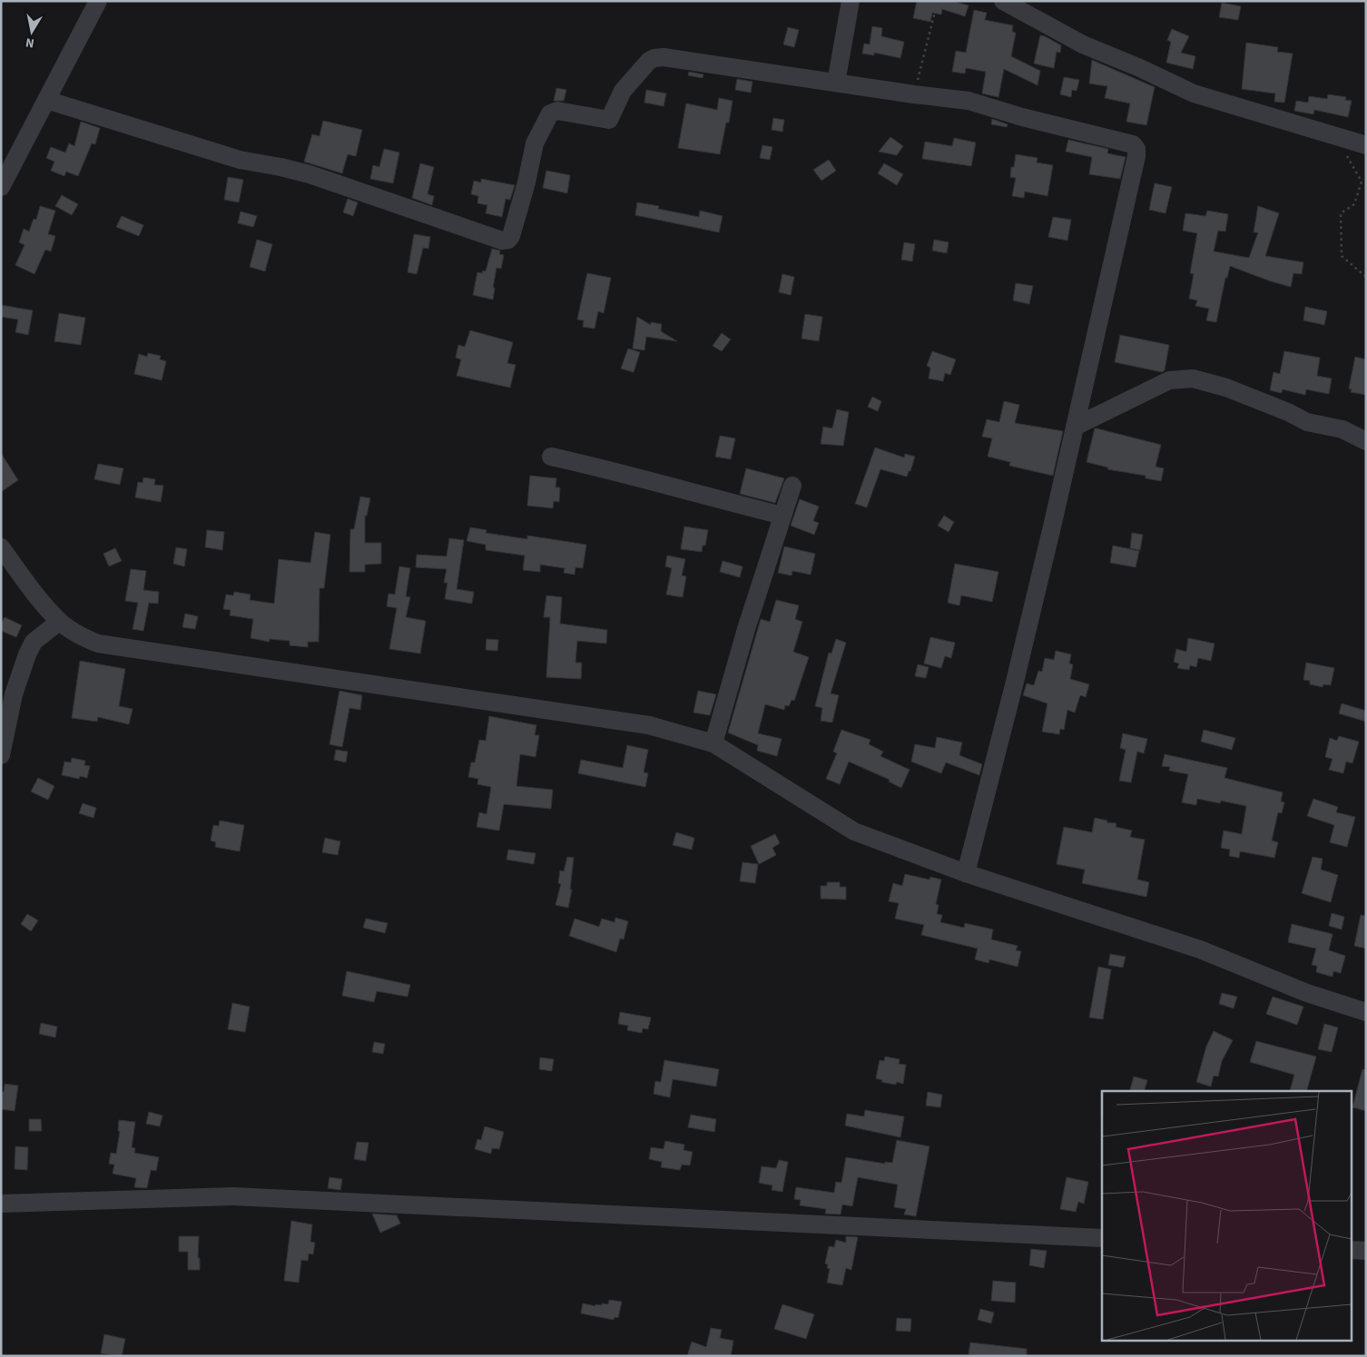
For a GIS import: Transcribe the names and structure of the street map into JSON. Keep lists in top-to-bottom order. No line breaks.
{"north":"bottom"}
